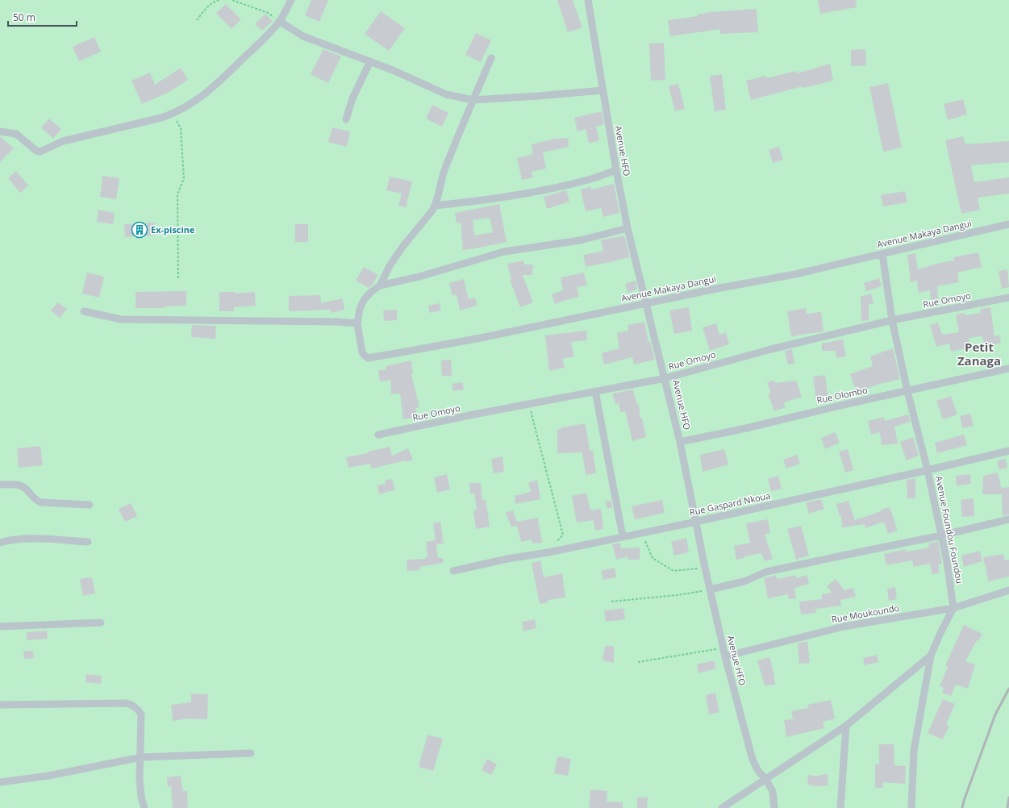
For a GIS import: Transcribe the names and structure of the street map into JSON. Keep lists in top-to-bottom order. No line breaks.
{"streets":{"street":["Avenue HFO","Avenue Makaya Dangui","Rue Omoyo","Rue Olombo","Rue Gaspard Nkoua","Avenue Foundou Foundou","Rue Moukoundo"]},"crossings":[["Avenue HFO","Avenue Makaya Dangui"],["Avenue HFO","Rue Omoyo"],["Avenue HFO","Rue Olombo"],["Avenue HFO","Rue Gaspard Nkoua"],["Avenue HFO","Rue Moukoundo"],["Avenue Makaya Dangui","Avenue Foundou Foundou"],["Rue Omoyo","Avenue Foundou Foundou"],["Rue Olombo","Avenue Foundou Foundou"],["Rue Gaspard Nkoua","Avenue Foundou Foundou"],["Avenue Foundou Foundou","Rue Moukoundo"]],"districts":["Petit Zanaga"],"places":{"building":["Ex-piscine"]},"scale_bar":"50 m"}
